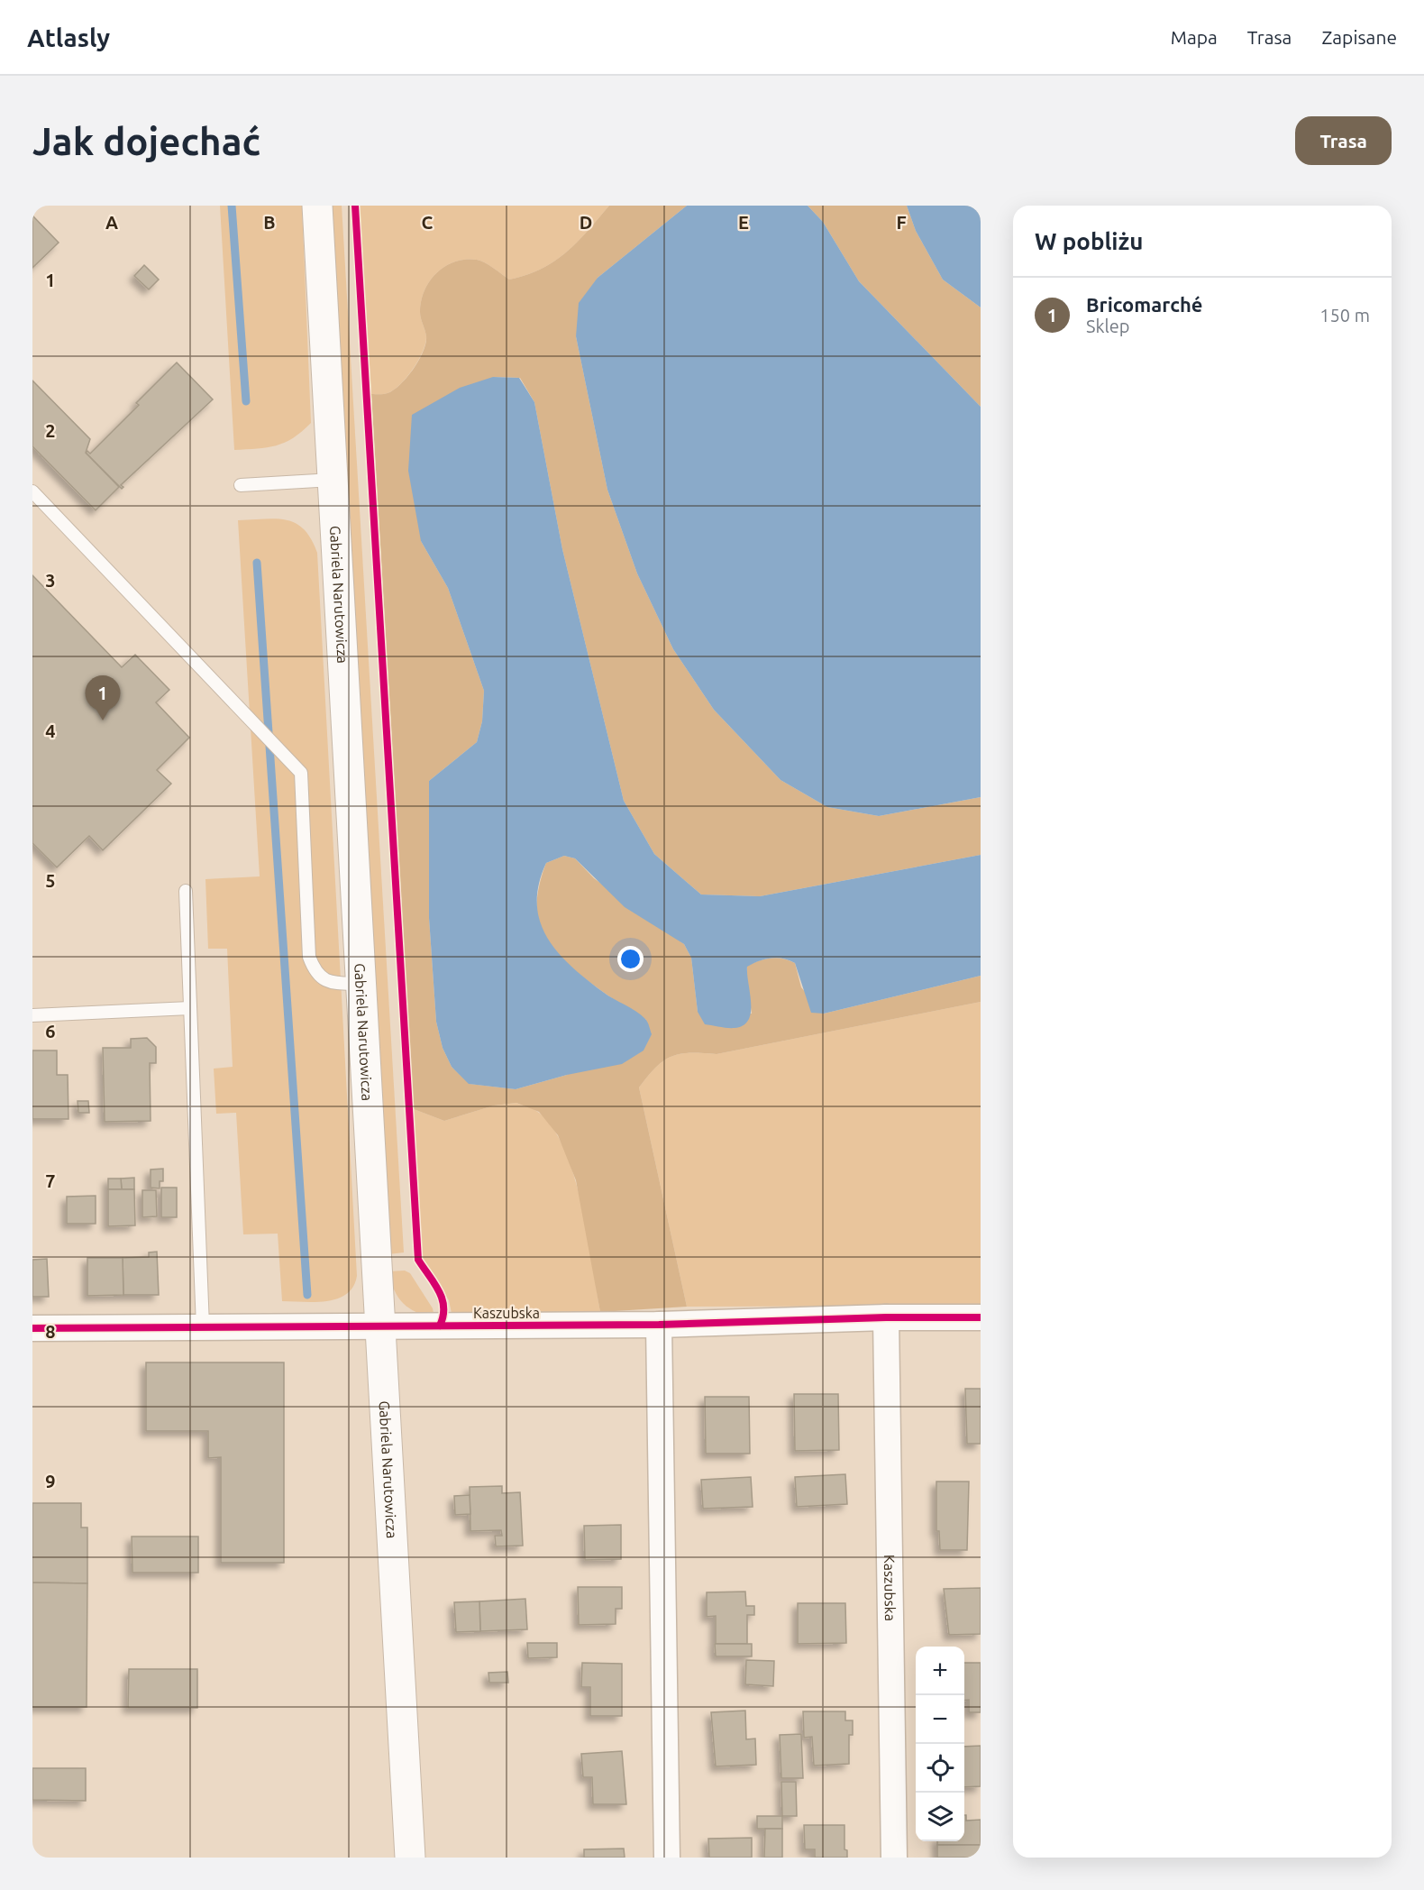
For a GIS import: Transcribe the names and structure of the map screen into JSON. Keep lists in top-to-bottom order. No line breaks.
{"streets":{"main road":["Gabriela Narutowicza"],"street":["Kaszubska"]},"crossings":[["Gabriela Narutowicza","Kaszubska"]],"page":{"header":"Atlasly","nav":["Mapa","Trasa","Zapisane"],"buttons":"Trasa","title":"Jak dojechać","heading":"W pobliżu","list":[{"mark":"1","name":"Bricomarché","note":"Sklep","value":"150 m"}],"pins":"1","map_buttons":["+","−"]},"grid":{"columns":["A","B","C","D","E","F"],"rows":["1","2","3","4","5","6","7","8","9"]}}
